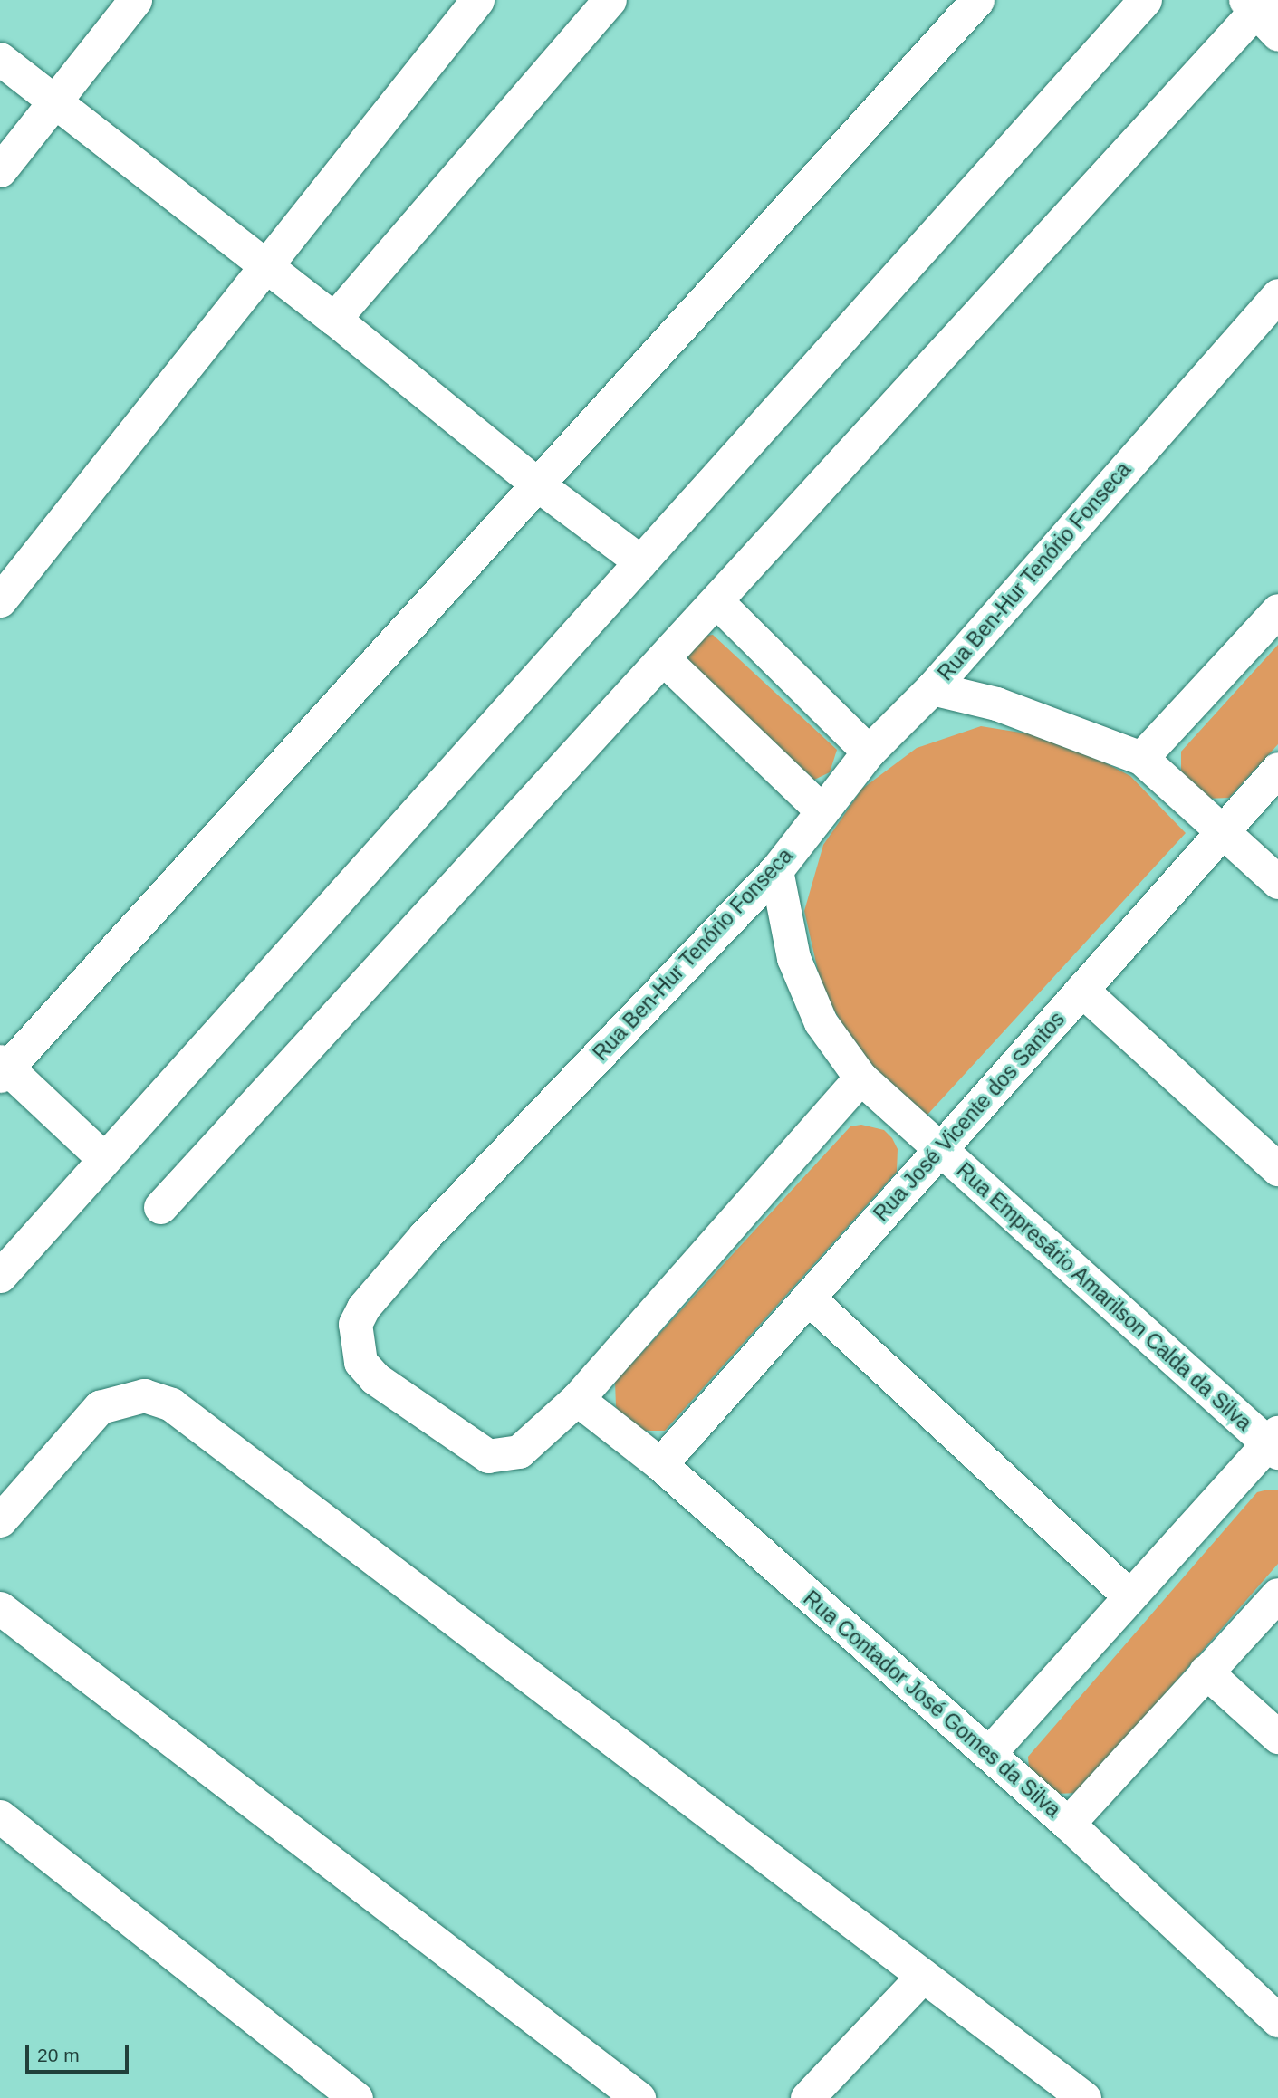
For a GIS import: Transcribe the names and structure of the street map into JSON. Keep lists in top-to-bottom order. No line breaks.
{"streets":{"street":["Rua Ben-Hur Tenório Fonseca","Rua José Vicente dos Santos","Rua Empresário Amarilson Calda da Silva","Rua Contador José Gomes da Silva"]},"crossings":[["Rua Ben-Hur Tenório Fonseca","Rua Empresário Amarilson Calda da Silva"],["Rua Ben-Hur Tenório Fonseca","Rua Contador José Gomes da Silva"],["Rua José Vicente dos Santos","Rua Empresário Amarilson Calda da Silva"],["Rua José Vicente dos Santos","Rua Contador José Gomes da Silva"]],"scale_bar":"20 m"}
